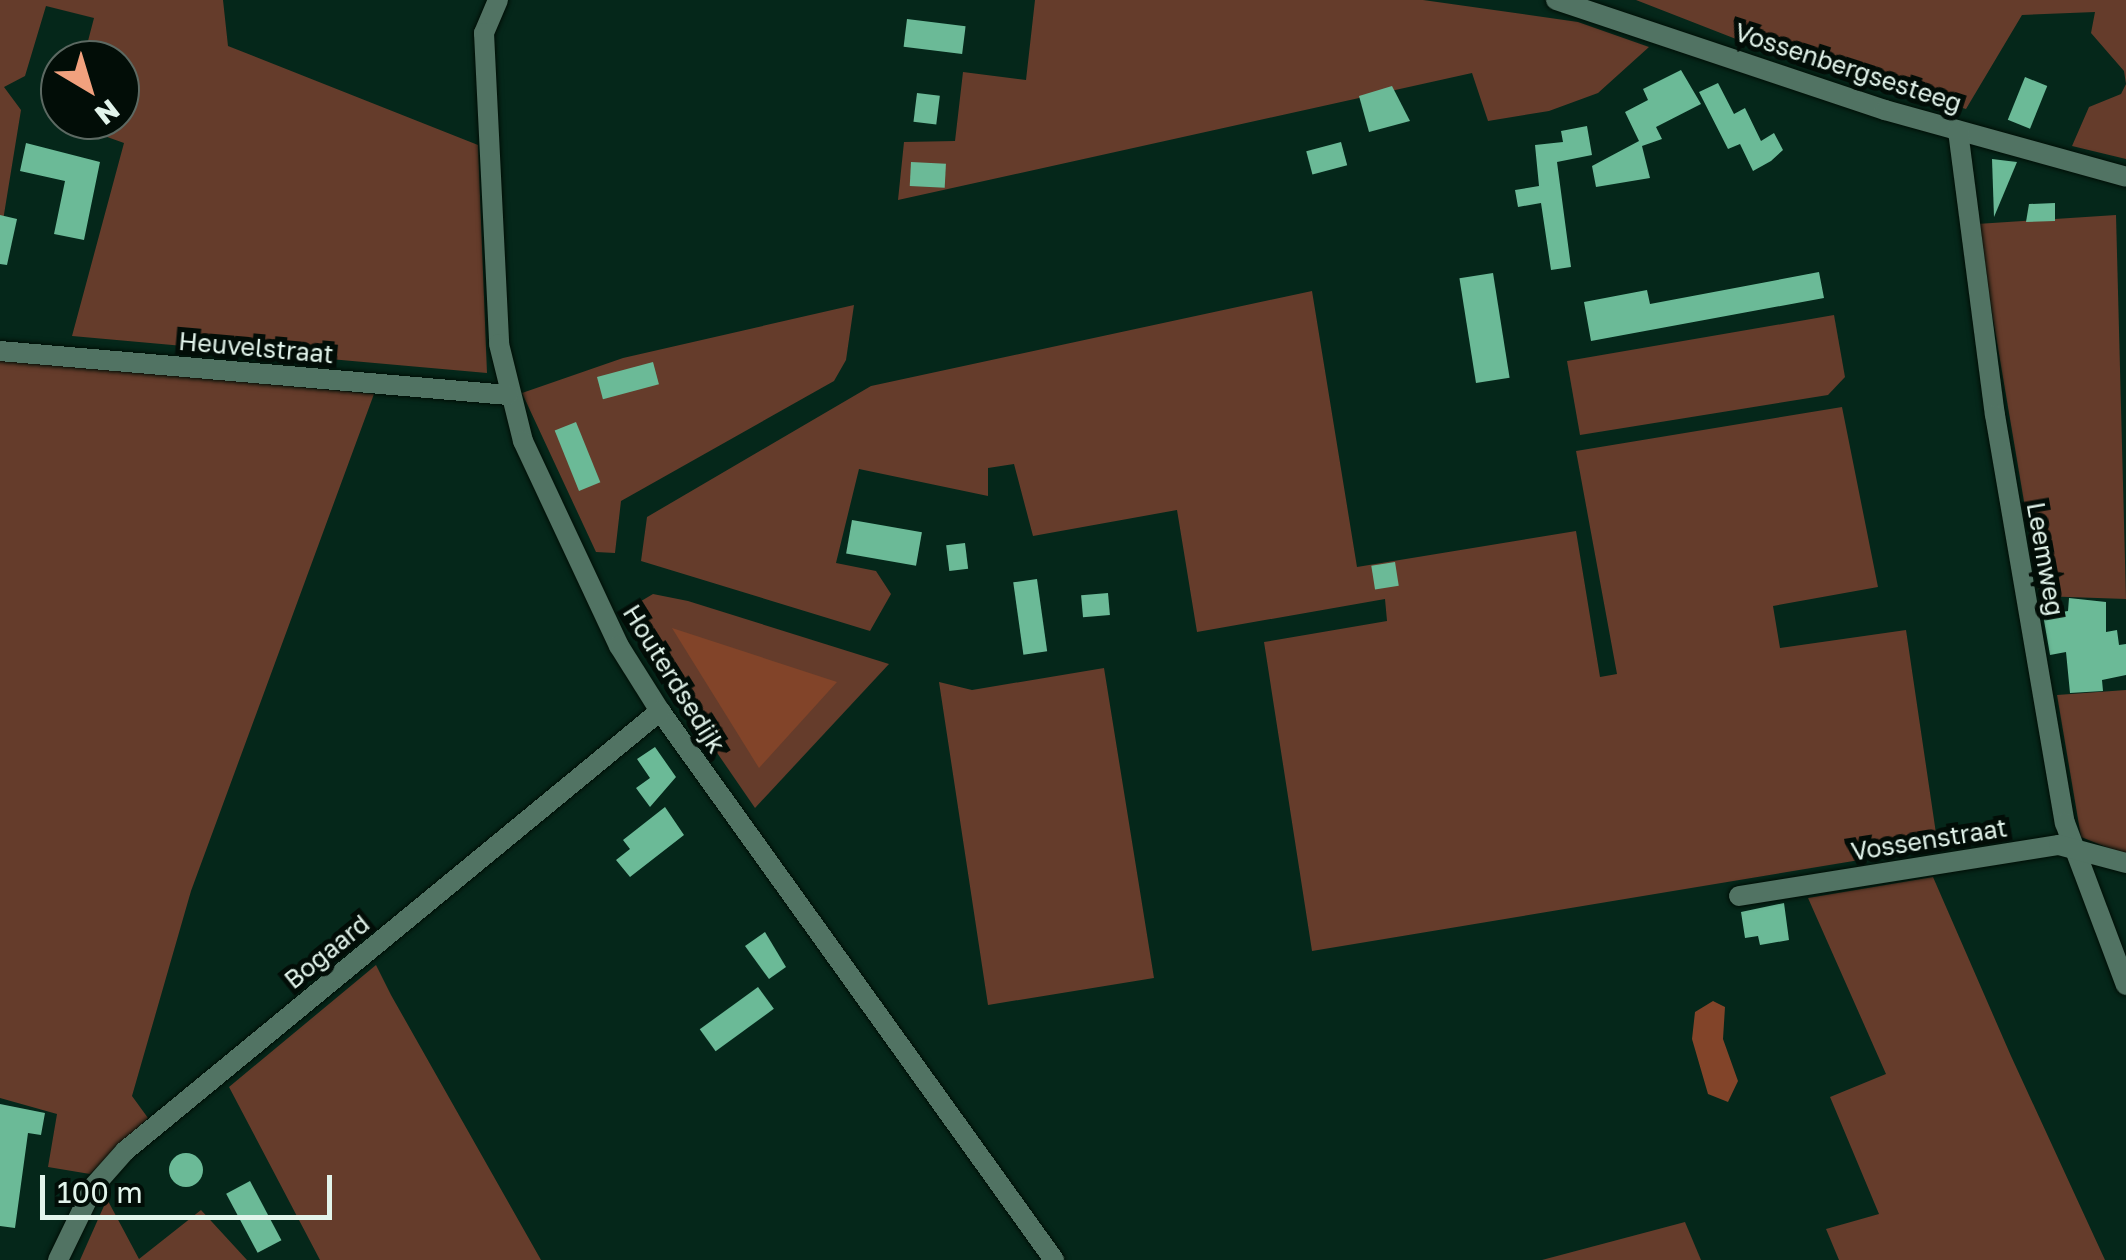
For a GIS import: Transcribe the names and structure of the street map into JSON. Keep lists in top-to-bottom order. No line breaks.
{"streets":{"street":["Vossenbergsesteeg","Heuvelstraat","Leemweg","Houterdsedijk","Vossenstraat","Bogaard"]},"crossings":[["Vossenbergsesteeg","Leemweg"],["Heuvelstraat","Houterdsedijk"],["Leemweg","Vossenstraat"],["Houterdsedijk","Bogaard"]],"scale_bar":"100 m","north":"bottom right"}
